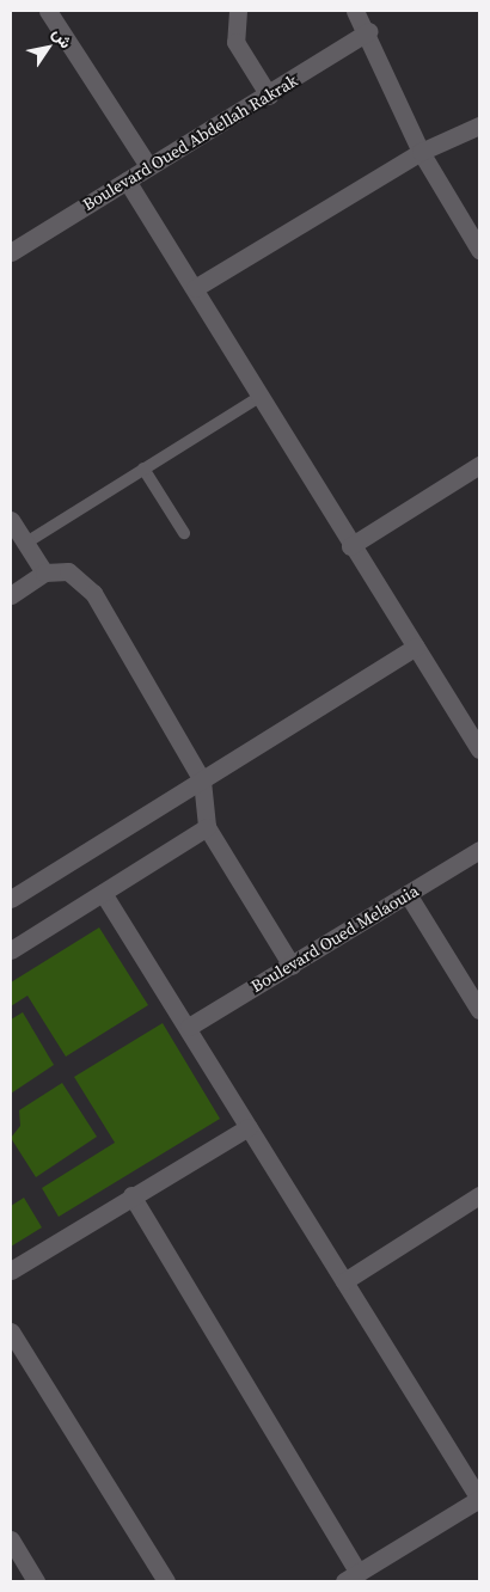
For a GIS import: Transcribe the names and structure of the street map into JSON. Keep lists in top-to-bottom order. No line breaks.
{"streets":{"street":["Boulevard Oued Abdellah Rakrak","Boulevard Oued Melaouia"]},"north":"top right"}
